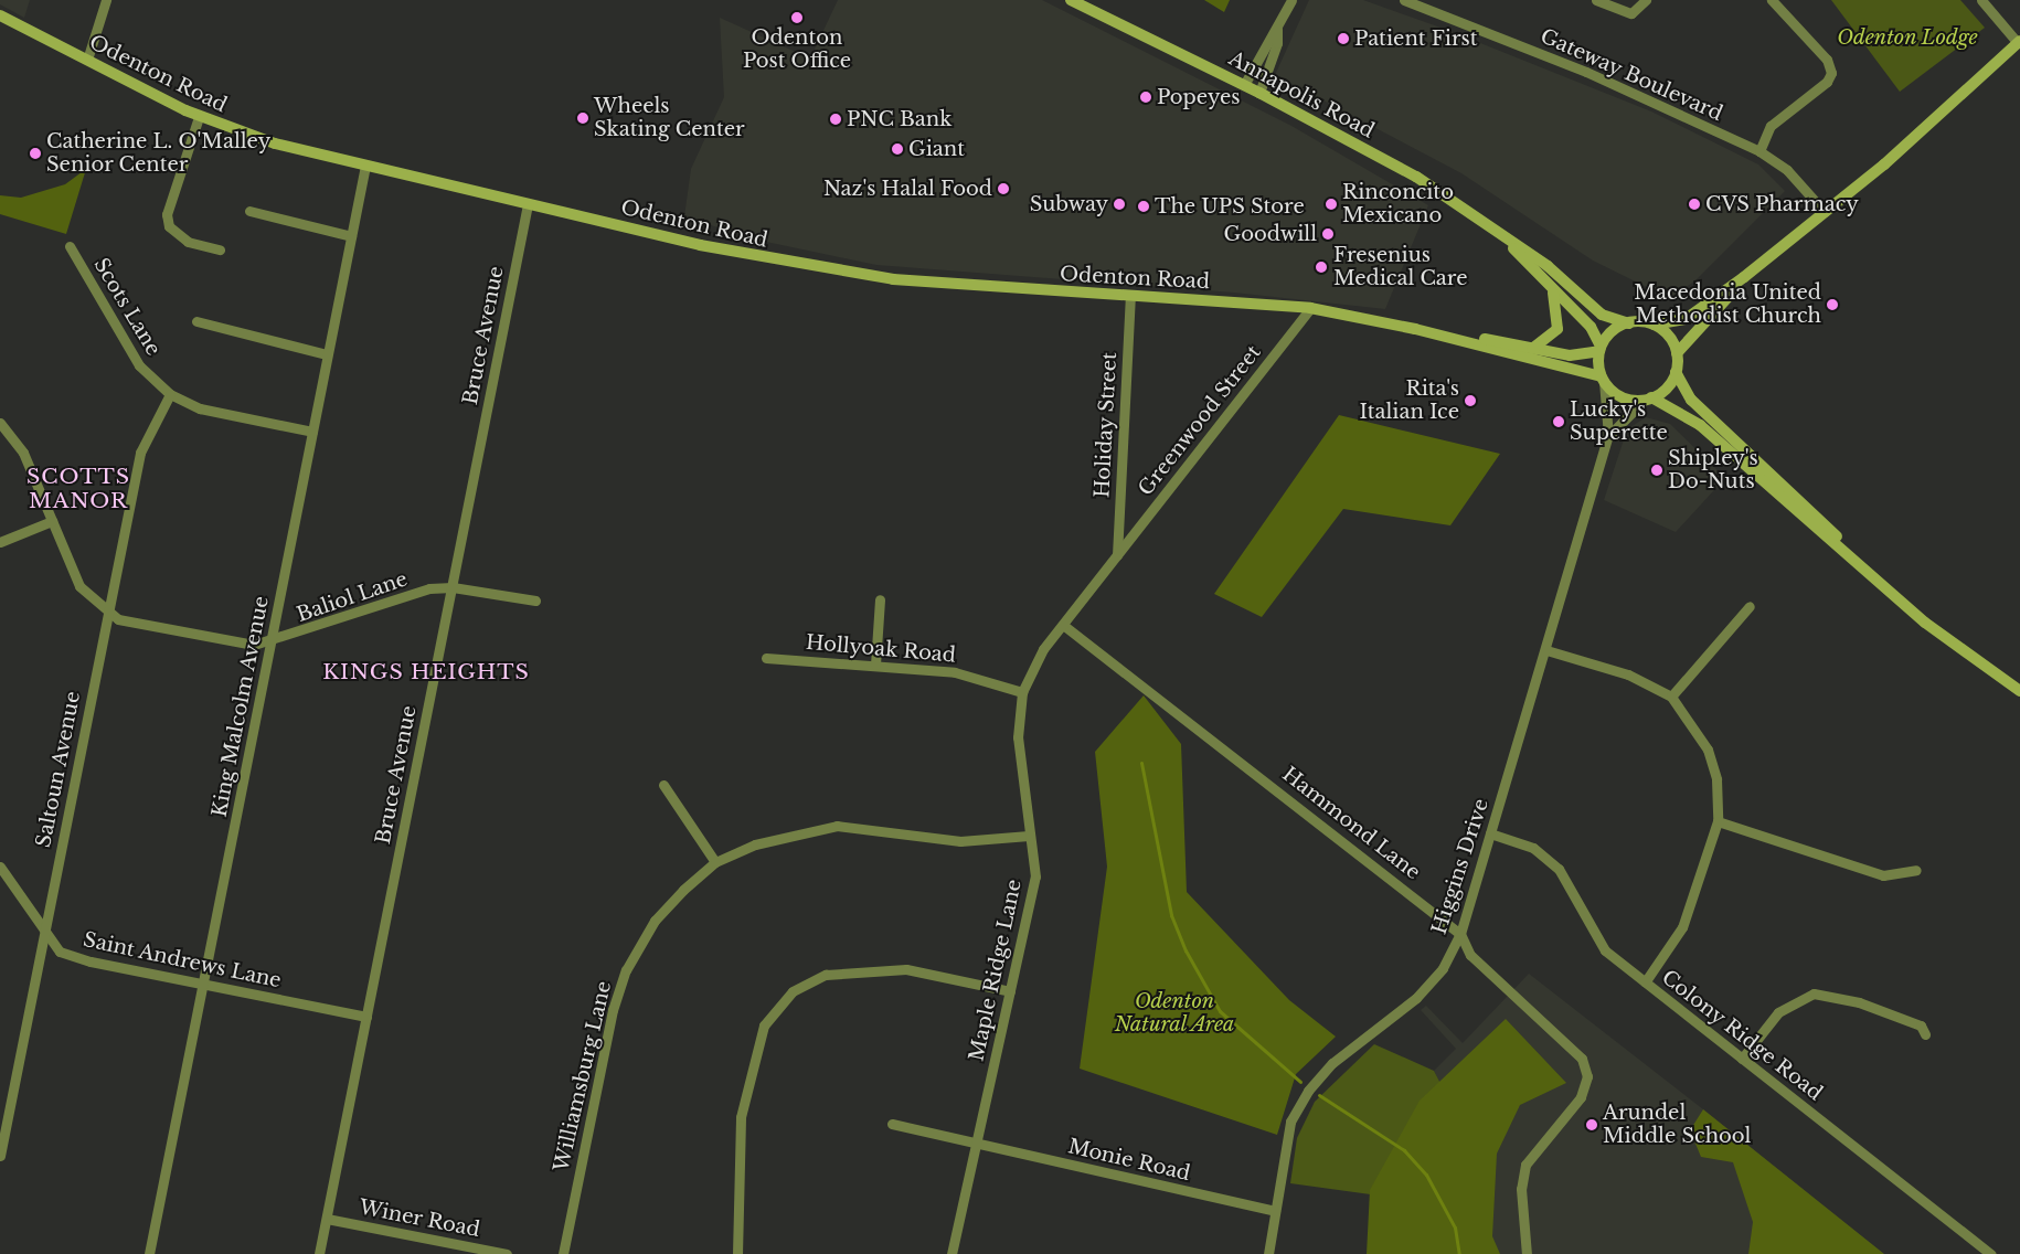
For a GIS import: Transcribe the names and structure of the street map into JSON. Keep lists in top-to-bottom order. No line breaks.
{"streets":{"main road":["Odenton Road","Annapolis Road"],"street":["Gateway Boulevard","Scots Lane","Bruce Avenue","Greenwood Street","Holiday Street","Baliol Lane","Hollyoak Road","King Malcolm Avenue","Saltoun Avenue","Hammond Lane","Higgins Drive","Saint Andrews Lane","Maple Ridge Lane","Colony Ridge Road","Williamsburg Lane","Monie Road","Winer Road"]},"crossings":[["Odenton Road","Annapolis Road"],["Odenton Road","Bruce Avenue"],["Odenton Road","Greenwood Street"],["Odenton Road","Holiday Street"],["Odenton Road","King Malcolm Avenue"],["Odenton Road","Higgins Drive"],["Annapolis Road","Higgins Drive"],["Scots Lane","King Malcolm Avenue"],["Scots Lane","Saltoun Avenue"],["Bruce Avenue","Baliol Lane"],["Bruce Avenue","Saint Andrews Lane"],["Bruce Avenue","Winer Road"],["Greenwood Street","Holiday Street"],["Greenwood Street","Maple Ridge Lane"],["Holiday Street","Maple Ridge Lane"],["Baliol Lane","King Malcolm Avenue"],["Baliol Lane","Saltoun Avenue"],["Hollyoak Road","Maple Ridge Lane"],["King Malcolm Avenue","Saint Andrews Lane"],["Saltoun Avenue","Saint Andrews Lane"],["Hammond Lane","Higgins Drive"],["Hammond Lane","Maple Ridge Lane"],["Higgins Drive","Colony Ridge Road"],["Higgins Drive","Monie Road"],["Maple Ridge Lane","Williamsburg Lane"],["Maple Ridge Lane","Monie Road"]],"districts":["SCOTTS MANOR","KINGS HEIGHTS"],"parks":["Odenton Lodge","Odenton Natural Area"],"places":["Odenton Post Office","Patient First","Popeyes","Wheels Skating Center","PNC Bank","Giant","Catherine L. O'Malley Senior Center","Naz's Halal Food","Subway","Rinconcito Mexicano","CVS Pharmacy","The UPS Store","Goodwill","Fresenius Medical Care","Macedonia United Methodist Church","Rita's Italian Ice","Lucky's Superette","Shipley's Do-Nuts","Arundel Middle School"]}
